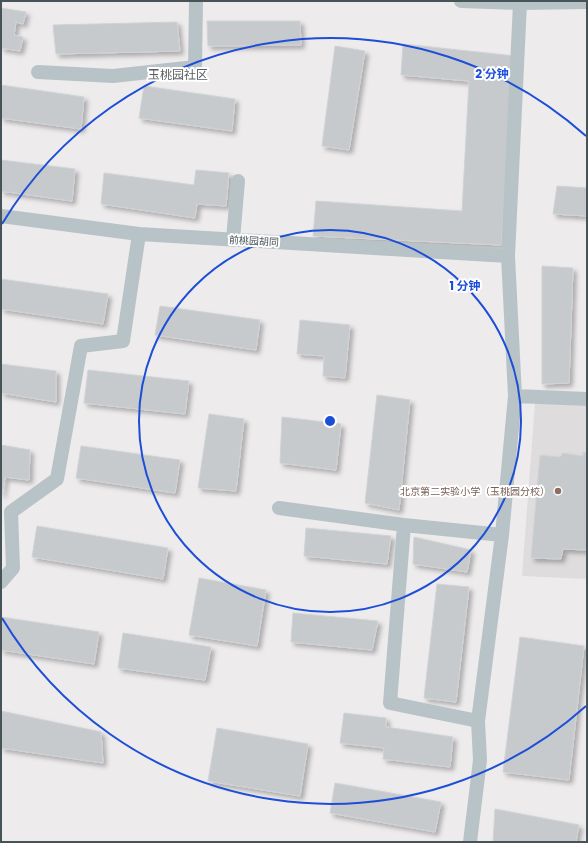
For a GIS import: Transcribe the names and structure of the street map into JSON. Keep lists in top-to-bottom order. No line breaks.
{"streets":{"street":["前桃园胡同"]},"districts":["玉桃园社区"],"places":["北京第二实验小学（玉桃园分校）"],"rings":["2 分钟","1 分钟"]}
